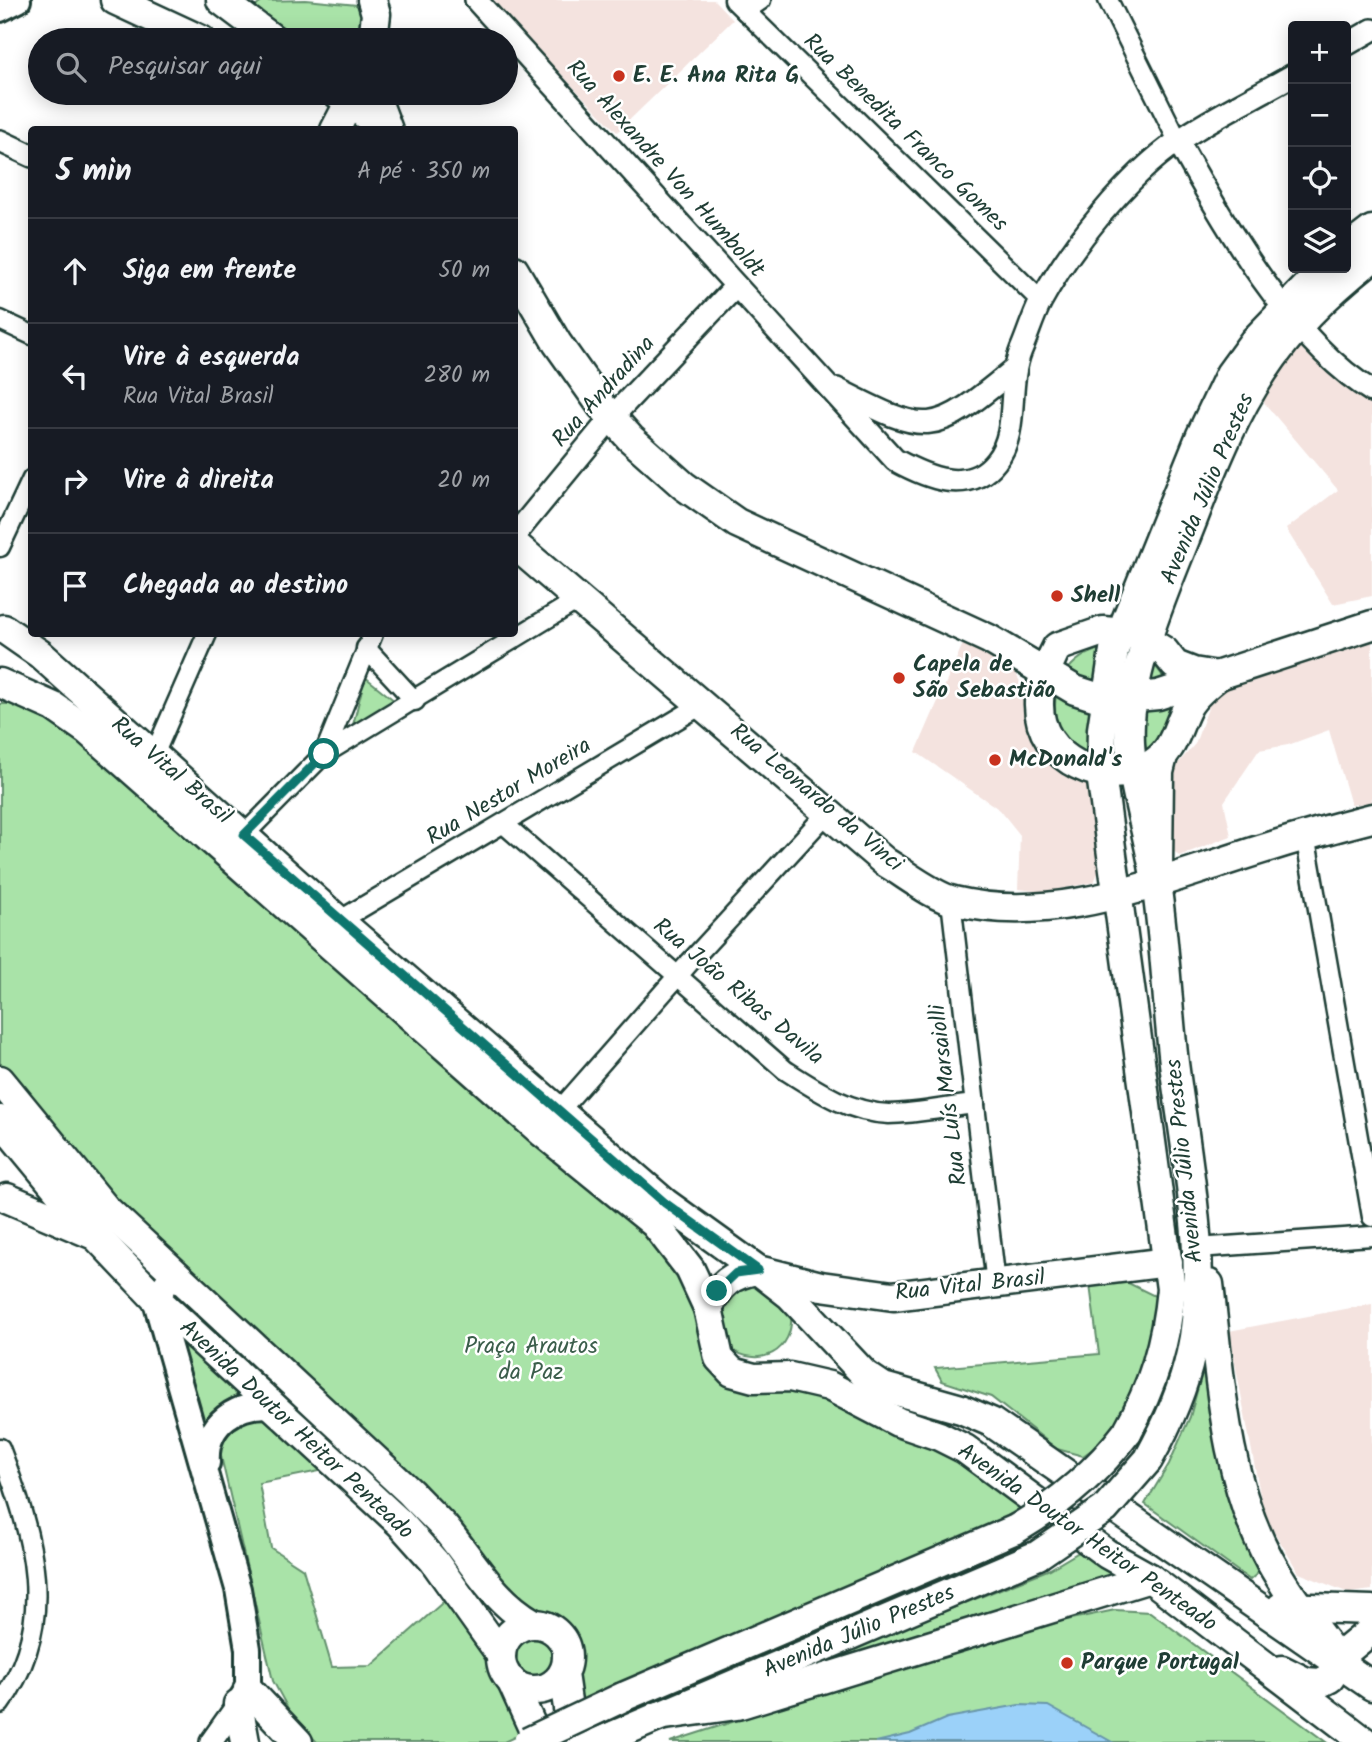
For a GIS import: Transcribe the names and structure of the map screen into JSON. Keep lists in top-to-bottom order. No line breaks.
{"streets":{"main road":["Avenida Júlio Prestes","Rua Vital Brasil","Rua Leonardo da Vinci","Avenida Doutor Heitor Penteado"],"street":["Rua Benedita Franco Gomes","Rua Alexandre Von Humboldt","Rua Andradina","Rua Nestor Moreira","Rua João Ribas Davila","Rua Luís Marsaiolli"]},"crossings":[["Rua Benedita Franco Gomes","Rua Alexandre Von Humboldt"],["Rua Alexandre Von Humboldt","Rua Andradina"],["Avenida Júlio Prestes","Rua Vital Brasil"],["Avenida Júlio Prestes","Rua Leonardo da Vinci"],["Rua Vital Brasil","Rua Nestor Moreira"],["Rua Vital Brasil","Rua Luís Marsaiolli"],["Rua Vital Brasil","Avenida Doutor Heitor Penteado"],["Rua Nestor Moreira","Rua Leonardo da Vinci"],["Rua Nestor Moreira","Rua João Ribas Davila"],["Rua Leonardo da Vinci","Rua Luís Marsaiolli"],["Rua João Ribas Davila","Rua Luís Marsaiolli"]],"parks":["Praça Arautos da Paz"],"places":["E. E. Ana Rita G","Shell","Capela de São Sebastião","McDonald's","Parque Portugal"],"page":{"map_buttons":["+","−"],"search":"Pesquisar aqui","heading":["5 min","A pé · 350 m"],"list":[["Siga em frente","50 m"],["Vire à esquerda","Rua Vital Brasil","280 m"],["Vire à direita","20 m"],"Chegada ao destino"]}}
